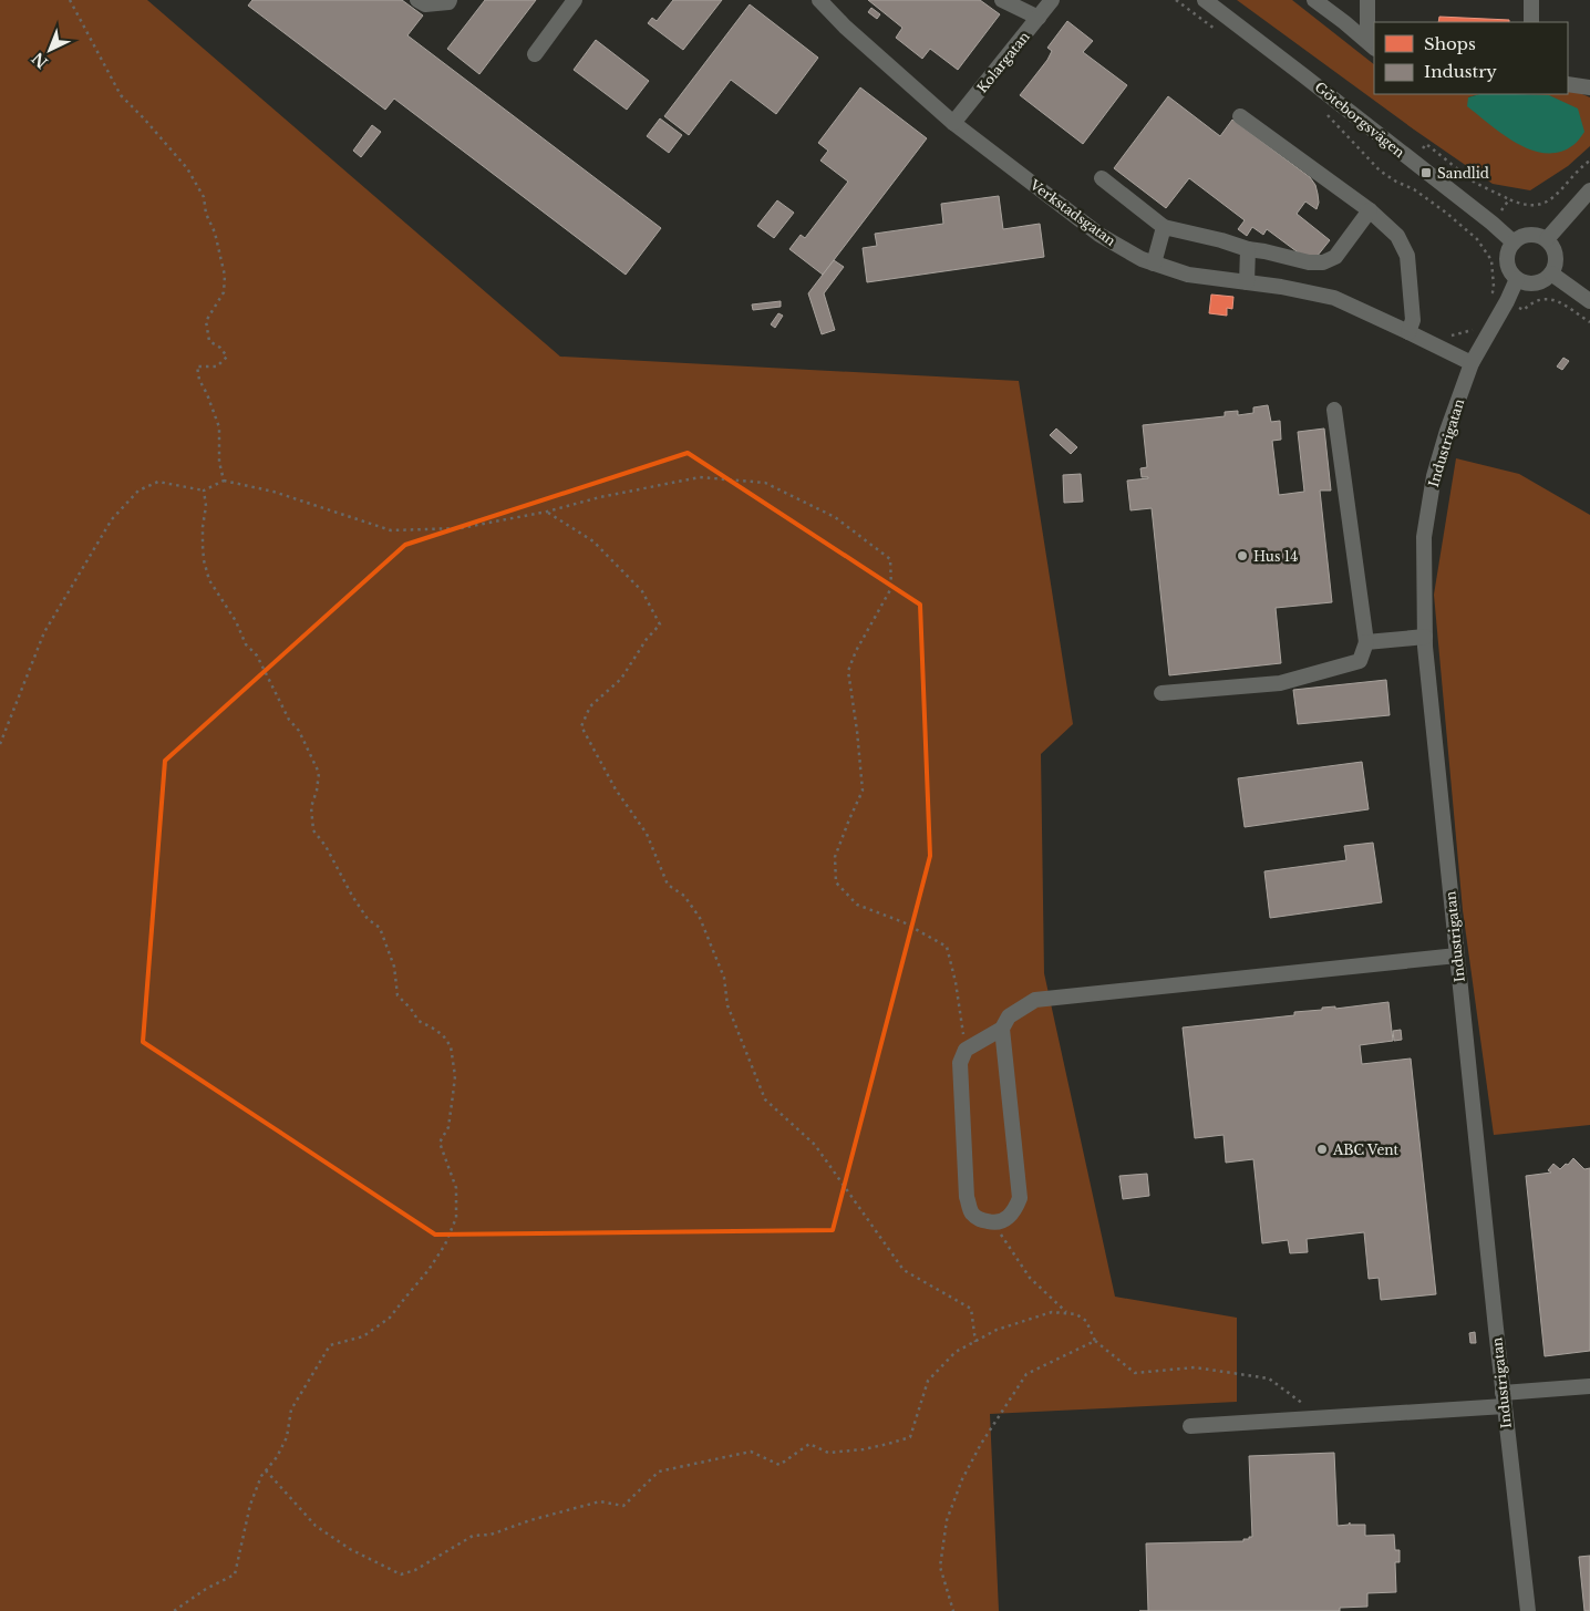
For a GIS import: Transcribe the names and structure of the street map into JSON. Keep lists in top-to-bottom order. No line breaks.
{"streets":{"street":["Kolargatan","Göteborgsvägen","Verkstadsgatan","Industrigatan"]},"crossings":[["Kolargatan","Verkstadsgatan"],["Göteborgsvägen","Industrigatan"],["Verkstadsgatan","Industrigatan"]],"places":{"transit":["Sandlid"],"other":["Hus 14","ABC Vent"]},"legend":["Shops","Industry"],"north":"bottom left"}
